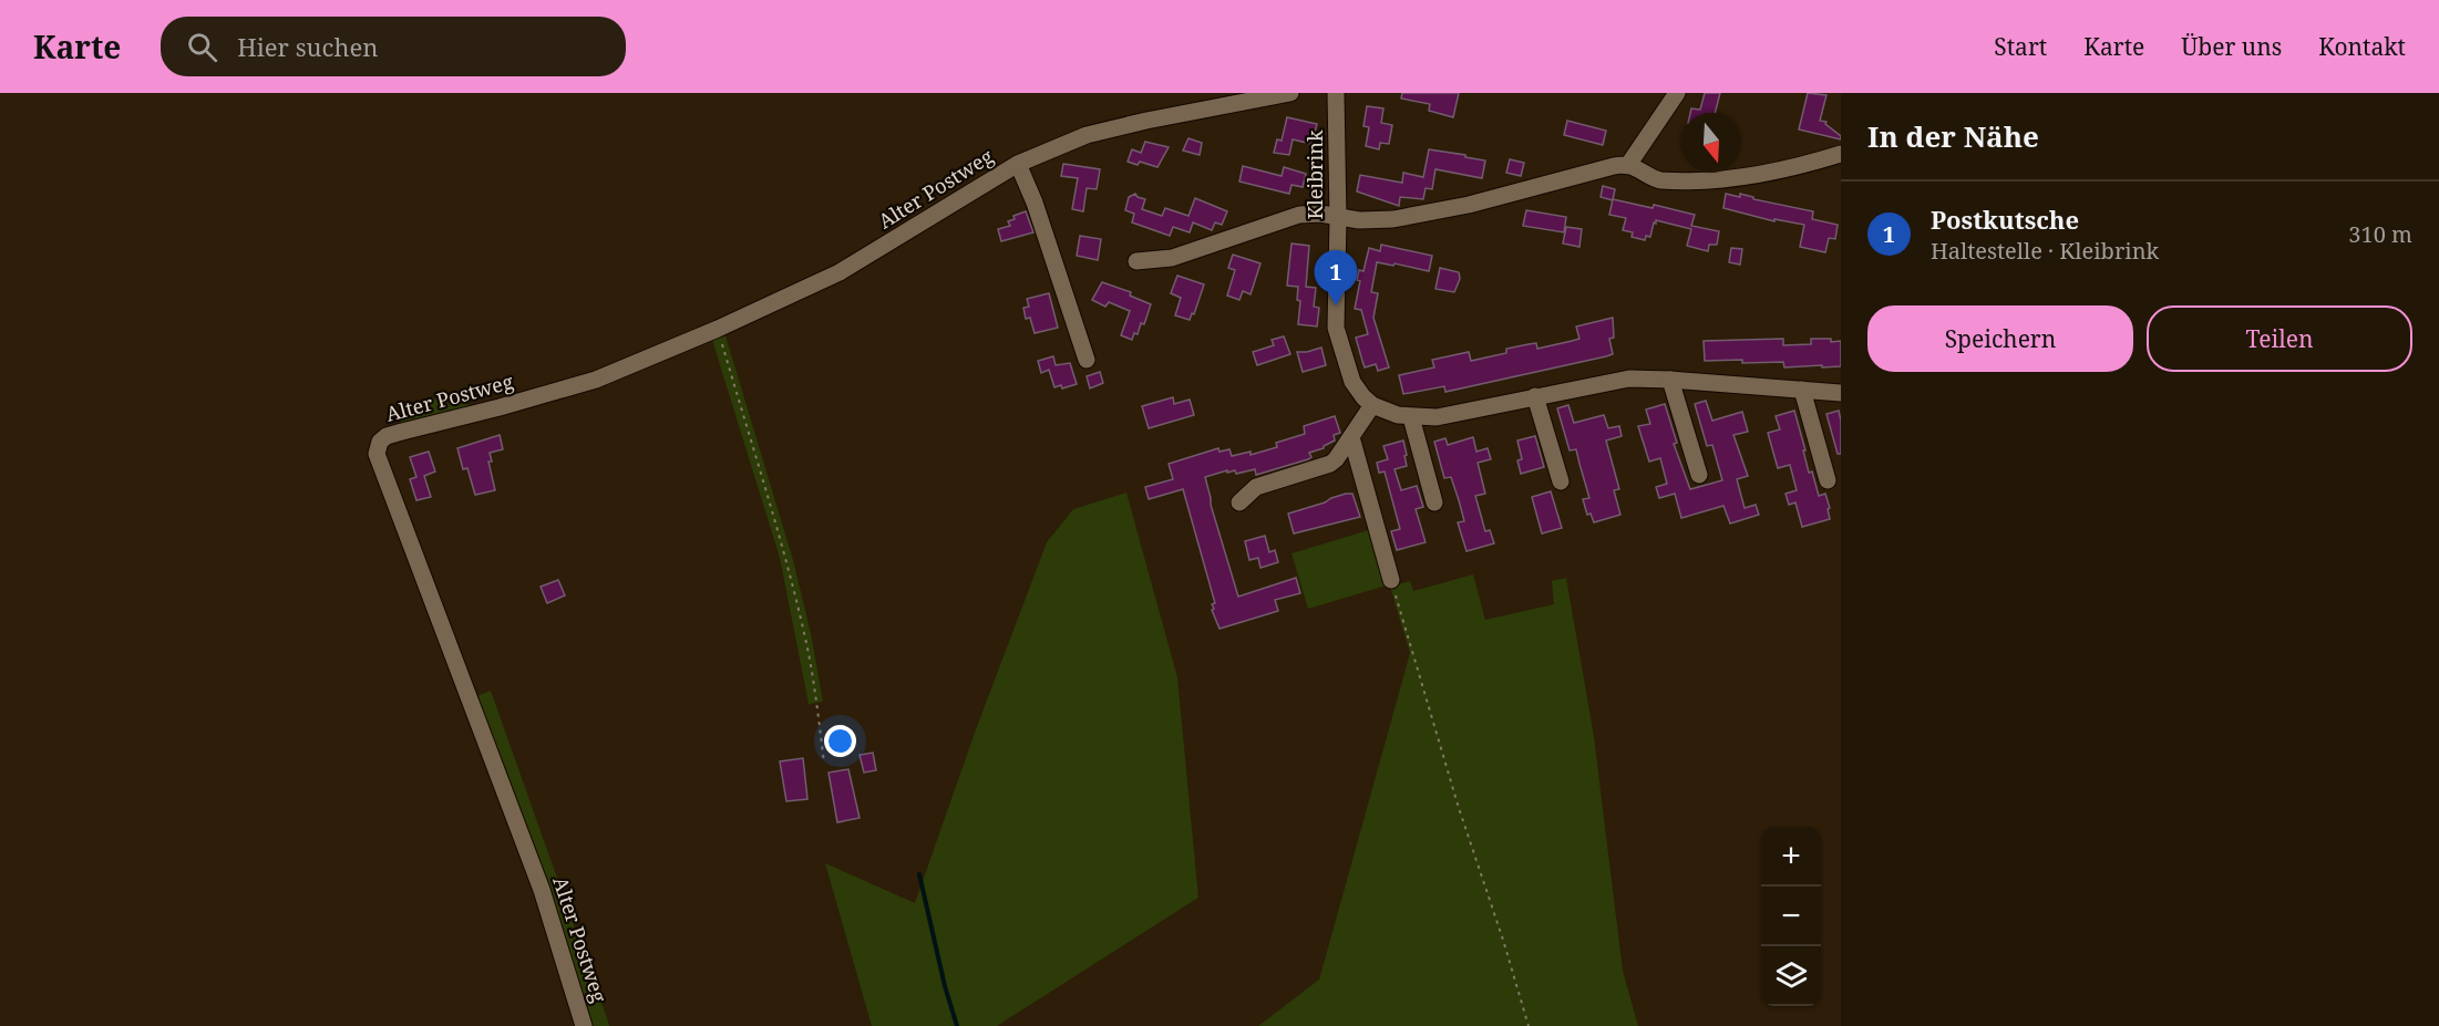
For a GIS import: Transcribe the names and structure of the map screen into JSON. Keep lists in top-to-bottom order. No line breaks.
{"streets":{"street":["Kleibrink","Alter Postweg"]},"north":"bottom","page":{"header":"Karte","search":"Hier suchen","nav":["Start","Karte","Über uns","Kontakt"],"heading":"In der Nähe","list":[{"mark":"1","name":"Postkutsche","note":"Haltestelle · Kleibrink","value":"310 m"}],"pins":"1","buttons":["Speichern","Teilen"],"map_buttons":["+","−"]}}
